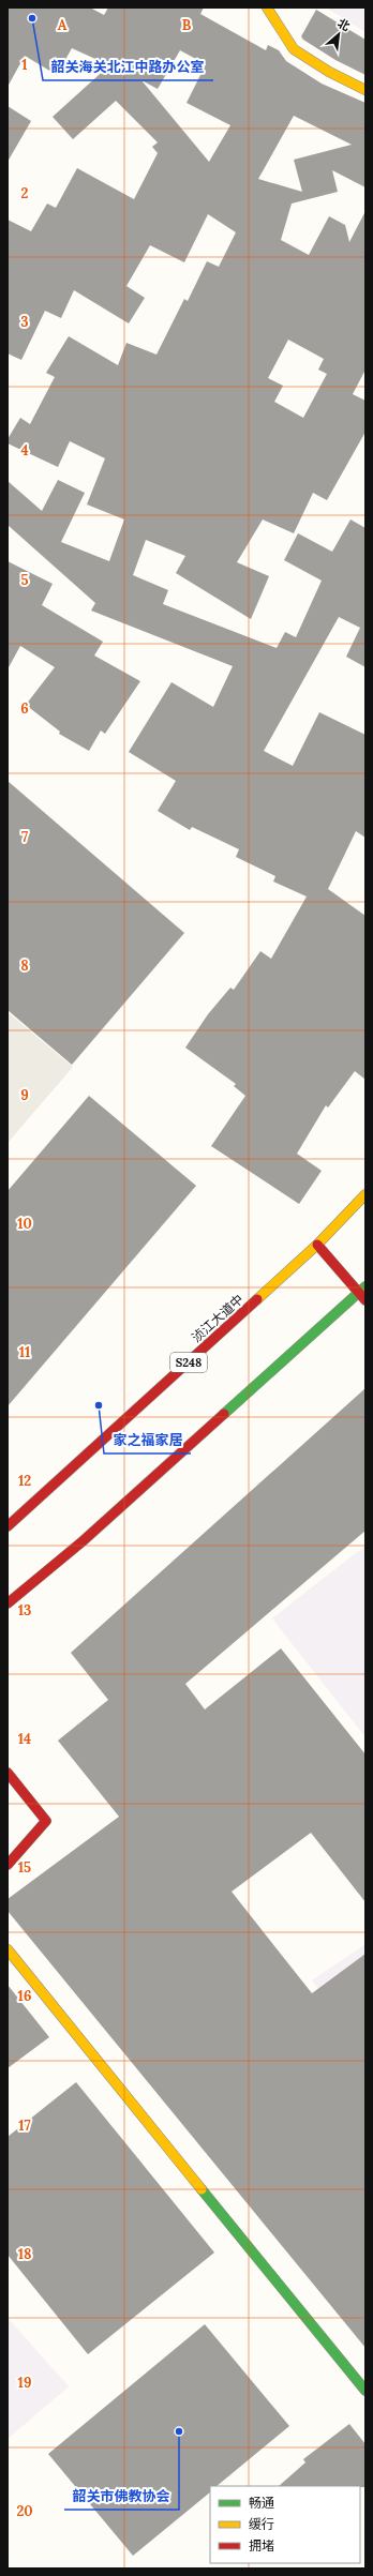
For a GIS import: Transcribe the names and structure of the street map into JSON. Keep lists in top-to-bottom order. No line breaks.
{"streets":{"main road":["浈江大道中","S248"]},"places":["韶关海关北江中路办公室","家之福家居","韶关市佛教协会"],"legend":["畅通","缓行","拥堵"],"north":"top right","grid":{"columns":["A","B"],"rows":["1","2","3","4","5","6","7","8","9","10","11","12","13","14","15","16","17","18","19","20"]}}
